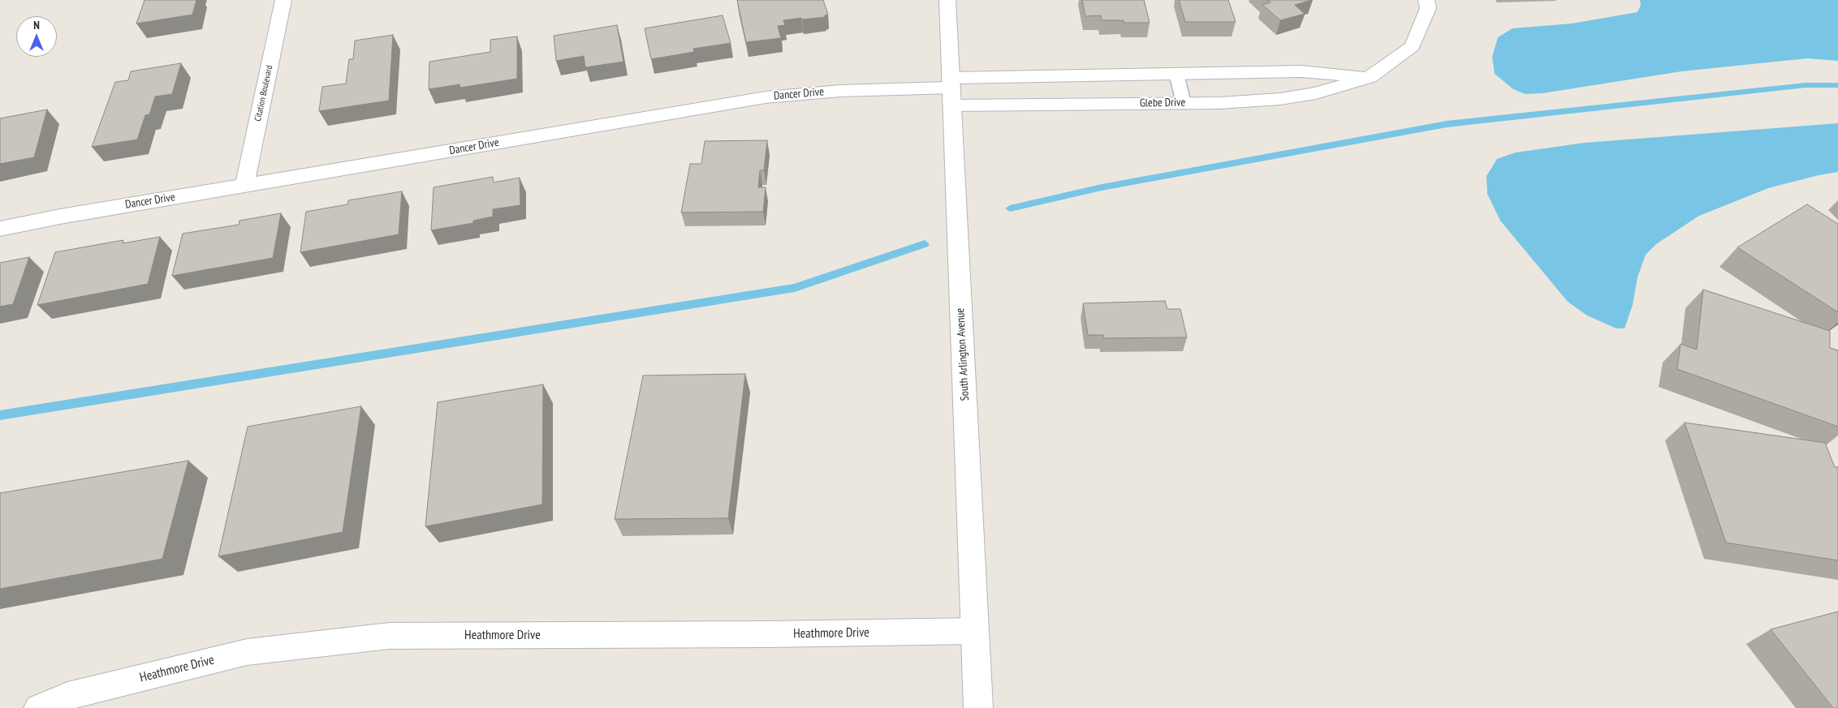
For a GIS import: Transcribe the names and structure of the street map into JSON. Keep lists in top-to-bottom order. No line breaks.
{"streets":{"street":["Citation Boulevard","Dancer Drive","Glebe Drive","South Arlington Avenue","Heathmore Drive"]},"crossings":[["Citation Boulevard","Dancer Drive"],["Dancer Drive","Glebe Drive"],["Dancer Drive","South Arlington Avenue"],["Glebe Drive","South Arlington Avenue"],["South Arlington Avenue","Heathmore Drive"]],"north":"top"}
